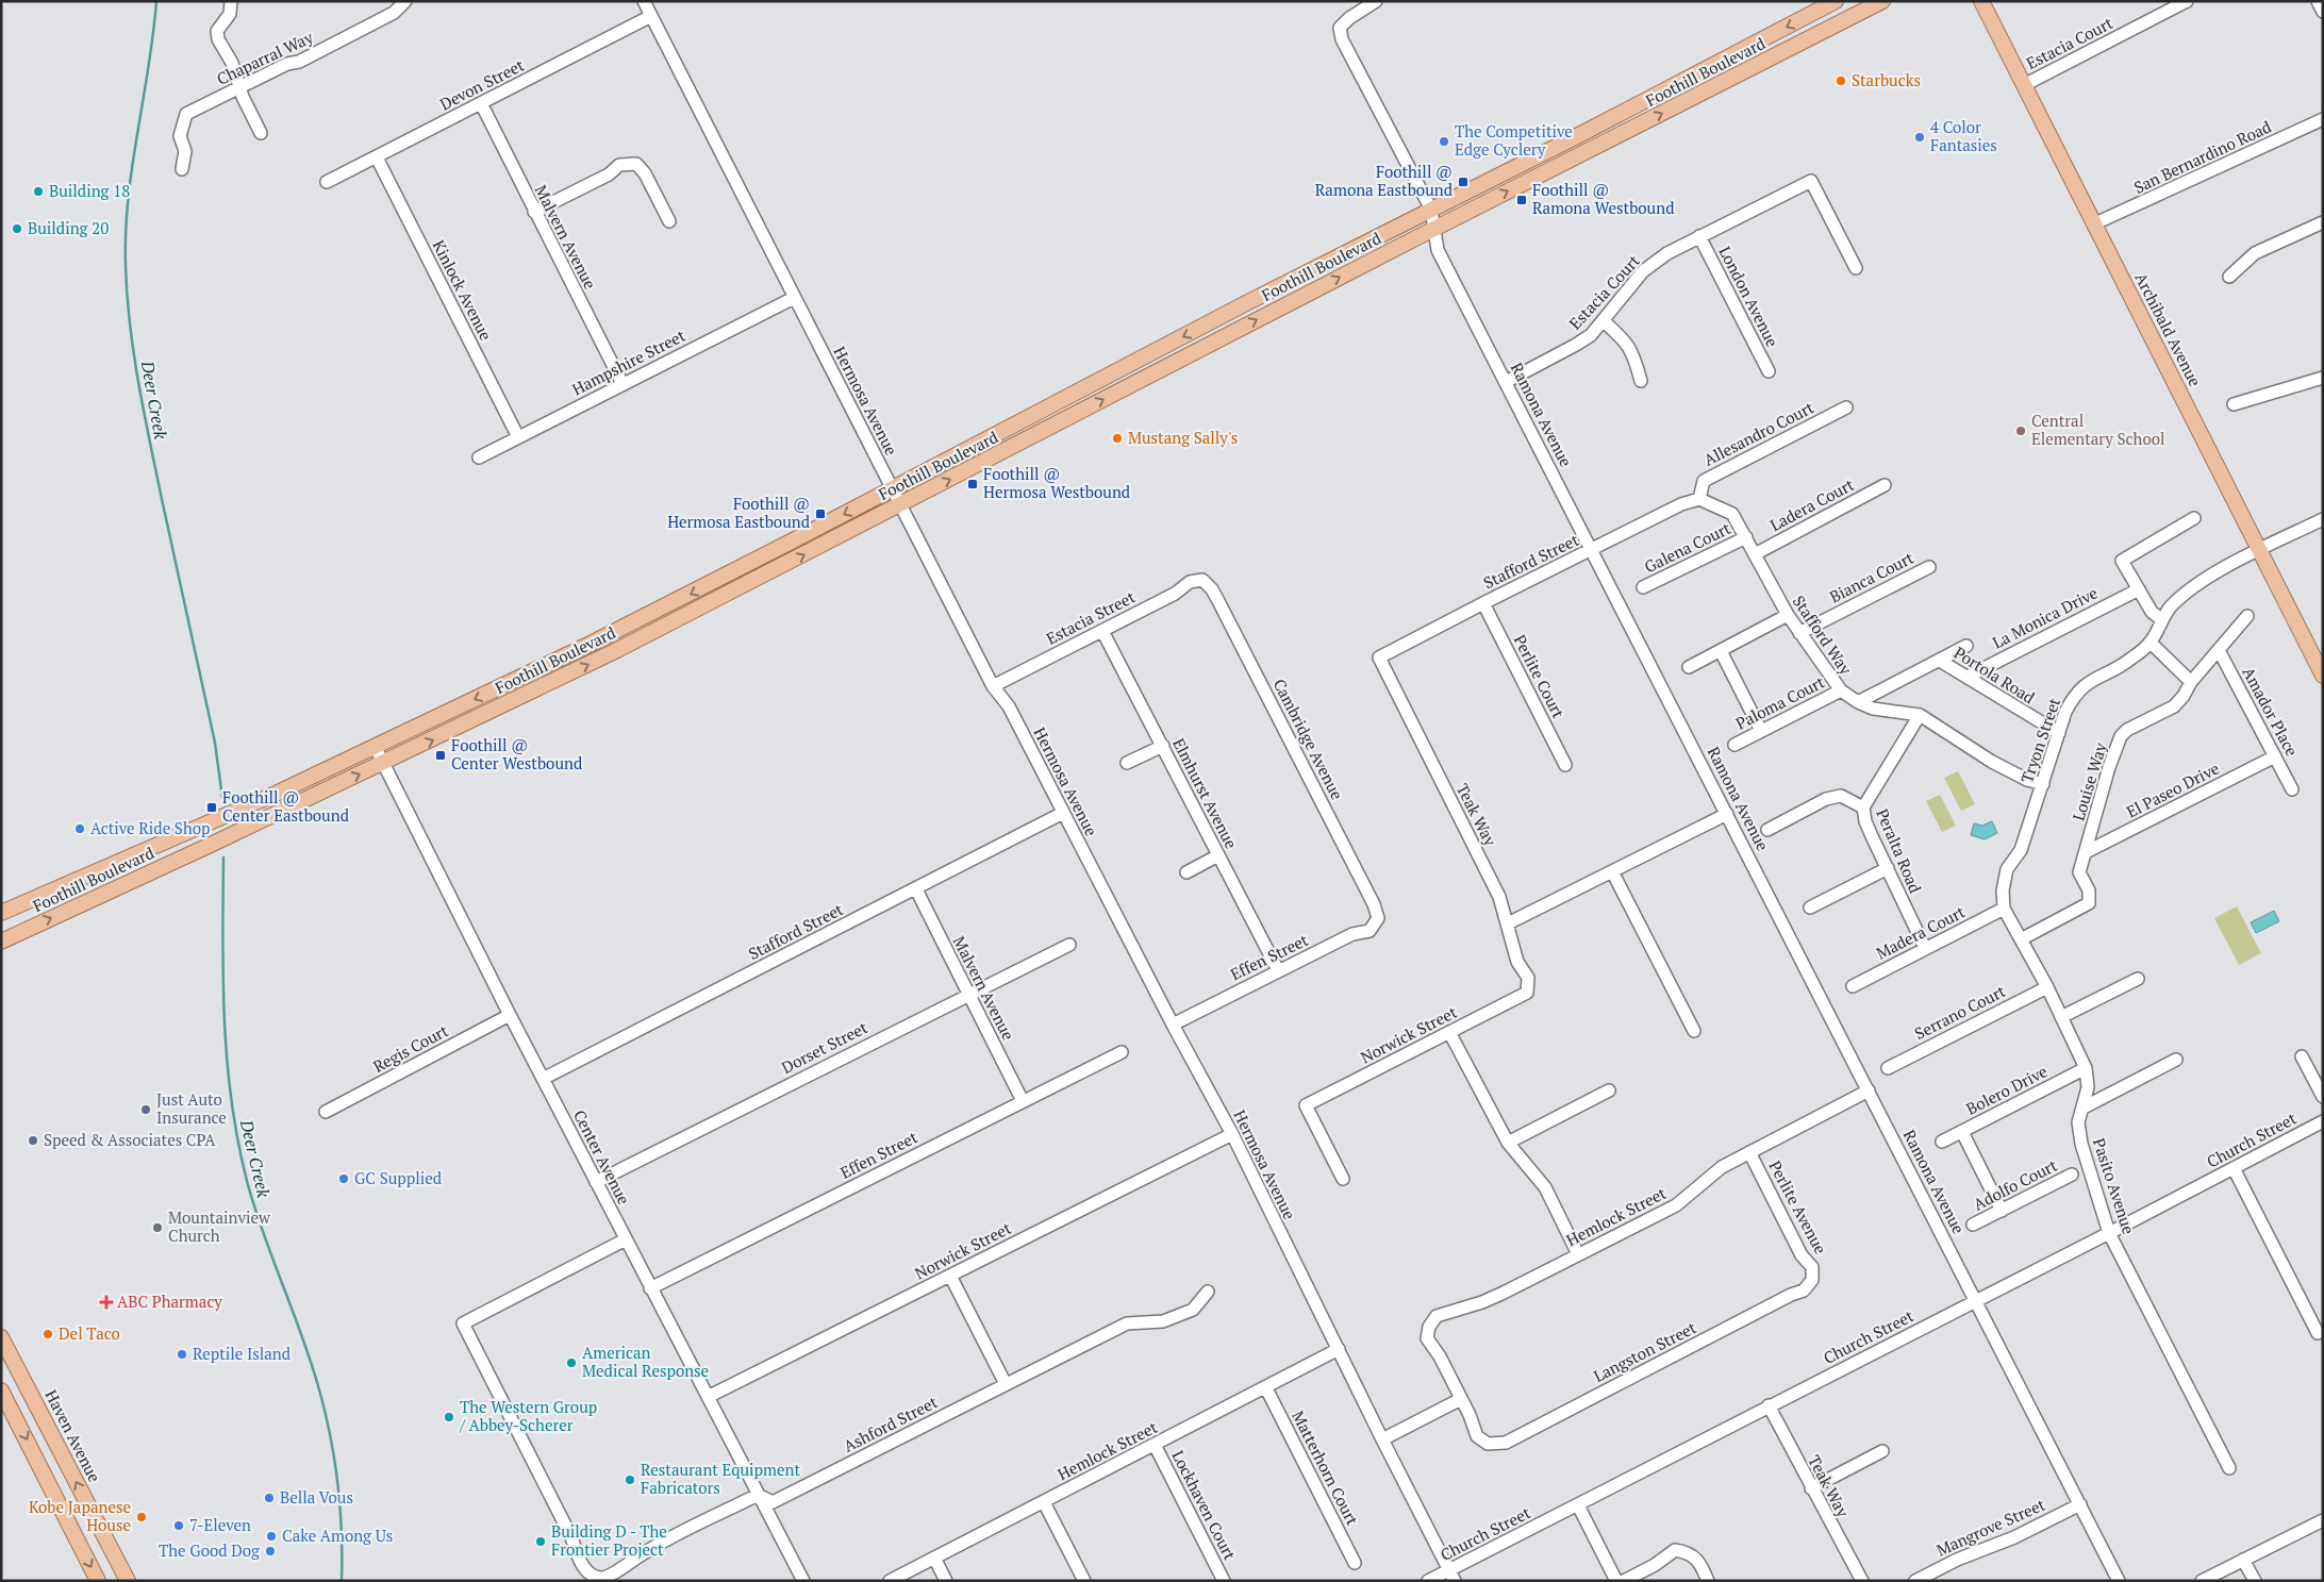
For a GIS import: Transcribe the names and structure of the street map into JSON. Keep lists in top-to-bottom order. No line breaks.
{"streets":{"main road":["Foothill Boulevard","Archibald Avenue","Haven Avenue"],"street":["Estacia Court","Chaparral Way","Devon Street","San Bernardino Road","Malvern Avenue","Kinlock Avenue","London Avenue","Hampshire Street","Hermosa Avenue","Ramona Avenue","Allesandro Court","Ladera Court","Galena Court","Stafford Street","Bianca Court","Estacia Street","La Monica Drive","Stafford Way","Portola Road","Perlite Court","Paloma Court","Amador Place","Cambridge Avenue","Tryon Street","Louise Way","El Paseo Drive","Elmhurst Avenue","Teak Way","Peralta Road","Madera Court","Effen Street","Serrano Court","Norwick Street","Dorset Street","Regis Court","Bolero Drive","Church Street","Center Avenue","Adolfo Court","Pasito Avenue","Perlite Avenue","Hemlock Street","Langston Street","Ashford Street","Matterhorn Court","Lockhaven Court","Mangrove Street"]},"crossings":[["Estacia Court","London Avenue"],["Estacia Court","Archibald Avenue"],["Estacia Court","Ramona Avenue"],["Foothill Boulevard","Hermosa Avenue"],["Foothill Boulevard","Ramona Avenue"],["Foothill Boulevard","Center Avenue"],["Devon Street","Malvern Avenue"],["Devon Street","Kinlock Avenue"],["Devon Street","Hermosa Avenue"],["San Bernardino Road","Archibald Avenue"],["Malvern Avenue","Hampshire Street"],["Malvern Avenue","Stafford Street"],["Malvern Avenue","Effen Street"],["Malvern Avenue","Dorset Street"],["Kinlock Avenue","Hampshire Street"],["Archibald Avenue","Tryon Street"],["Hampshire Street","Hermosa Avenue"],["Hermosa Avenue","Stafford Street"],["Hermosa Avenue","Estacia Street"],["Hermosa Avenue","Effen Street"],["Hermosa Avenue","Norwick Street"],["Hermosa Avenue","Church Street"],["Hermosa Avenue","Hemlock Street"],["Ramona Avenue","Stafford Street"],["Ramona Avenue","Church Street"],["Ramona Avenue","Hemlock Street"],["Ramona Avenue","Mangrove Street"],["Allesandro Court","Stafford Street"],["Allesandro Court","Stafford Way"],["Ladera Court","Stafford Way"],["Galena Court","Stafford Way"],["Stafford Street","Stafford Way"],["Stafford Street","Perlite Court"],["Stafford Street","Teak Way"],["Stafford Street","Center Avenue"],["Bianca Court","Stafford Way"],["Estacia Street","Cambridge Avenue"],["Estacia Street","Elmhurst Avenue"],["La Monica Drive","Portola Road"],["Stafford Way","Paloma Court"],["Stafford Way","Tryon Street"],["Stafford Way","Peralta Road"],["Portola Road","Tryon Street"],["Amador Place","Louise Way"],["Amador Place","El Paseo Drive"],["Cambridge Avenue","Effen Street"],["Tryon Street","Madera Court"],["Tryon Street","Pasito Avenue"],["Louise Way","El Paseo Drive"],["Louise Way","Pasito Avenue"],["Elmhurst Avenue","Effen Street"],["Teak Way","Norwick Street"],["Teak Way","Church Street"],["Peralta Road","Madera Court"],["Madera Court","Pasito Avenue"],["Effen Street","Center Avenue"],["Serrano Court","Pasito Avenue"],["Norwick Street","Center Avenue"],["Dorset Street","Center Avenue"],["Regis Court","Center Avenue"],["Bolero Drive","Pasito Avenue"],["Church Street","Pasito Avenue"],["Center Avenue","Ashford Street"],["Perlite Avenue","Hemlock Street"],["Perlite Avenue","Langston Street"],["Hemlock Street","Langston Street"],["Hemlock Street","Matterhorn Court"],["Hemlock Street","Lockhaven Court"]],"water":["Deer Creek"],"places":{"other":["Starbucks","4 Color Fantasies","The Competitive Edge Cyclery","Building 18","Building 20","Central Elementary School","Mustang Sally's","Active Ride Shop","Just Auto Insurance","Speed & Associates CPA","GC Supplied","Mountainview Church","Del Taco","Reptile Island","American Medical Response","The Western Group / Abbey-Scherer","Restaurant Equipment Fabricators","Bella Vous","Kobe Japanese House","7-Eleven","Cake Among Us","Building D - The Frontier Project","The Good Dog"],"transit":["Foothill @ Ramona Eastbound","Foothill @ Ramona Westbound","Foothill @ Hermosa Westbound","Foothill @ Hermosa Eastbound","Foothill @ Center Westbound","Foothill @ Center Eastbound"],"health":["ABC Pharmacy"]}}
